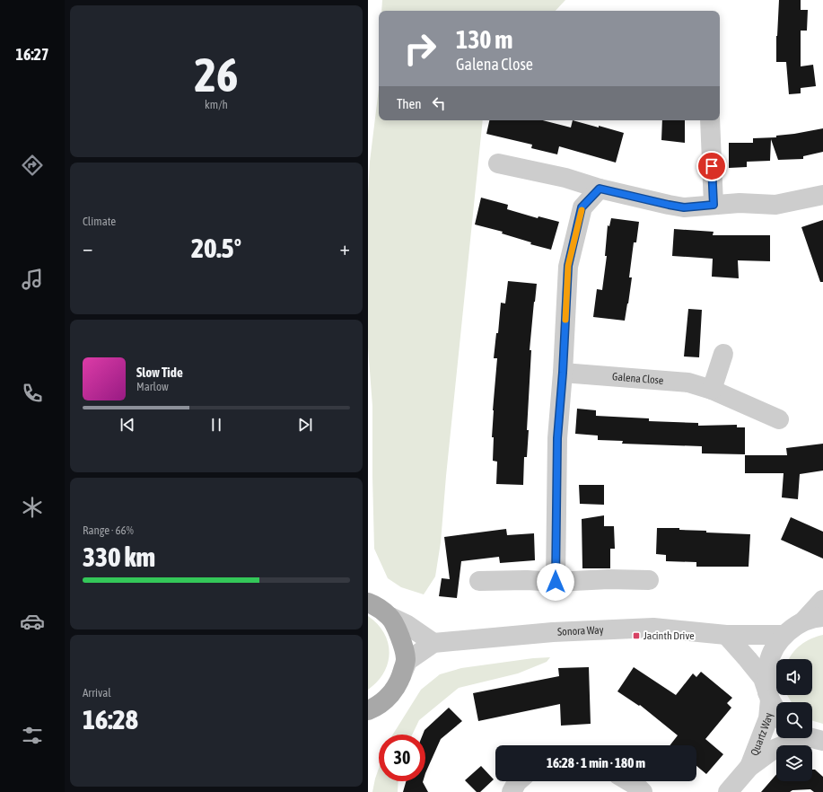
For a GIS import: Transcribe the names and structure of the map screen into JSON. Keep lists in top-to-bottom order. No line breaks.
{"streets":{"street":["Galena Close","Sonora Way","Quartz Way"]},"places":{"transit":["Jacinth Drive"]},"page":{"tabs":"16:27","tile":[["26","km/h"],"Climate",["Range · 66%","330 km"],["Arrival","16:28"]],"turn":["130 m","Galena Close"],"then":"Then","heat":["−","20.5°","+"],"song":["Slow Tide","Marlow"],"limit":"30","trip":"16:28 · 1 min · 180 m"}}
